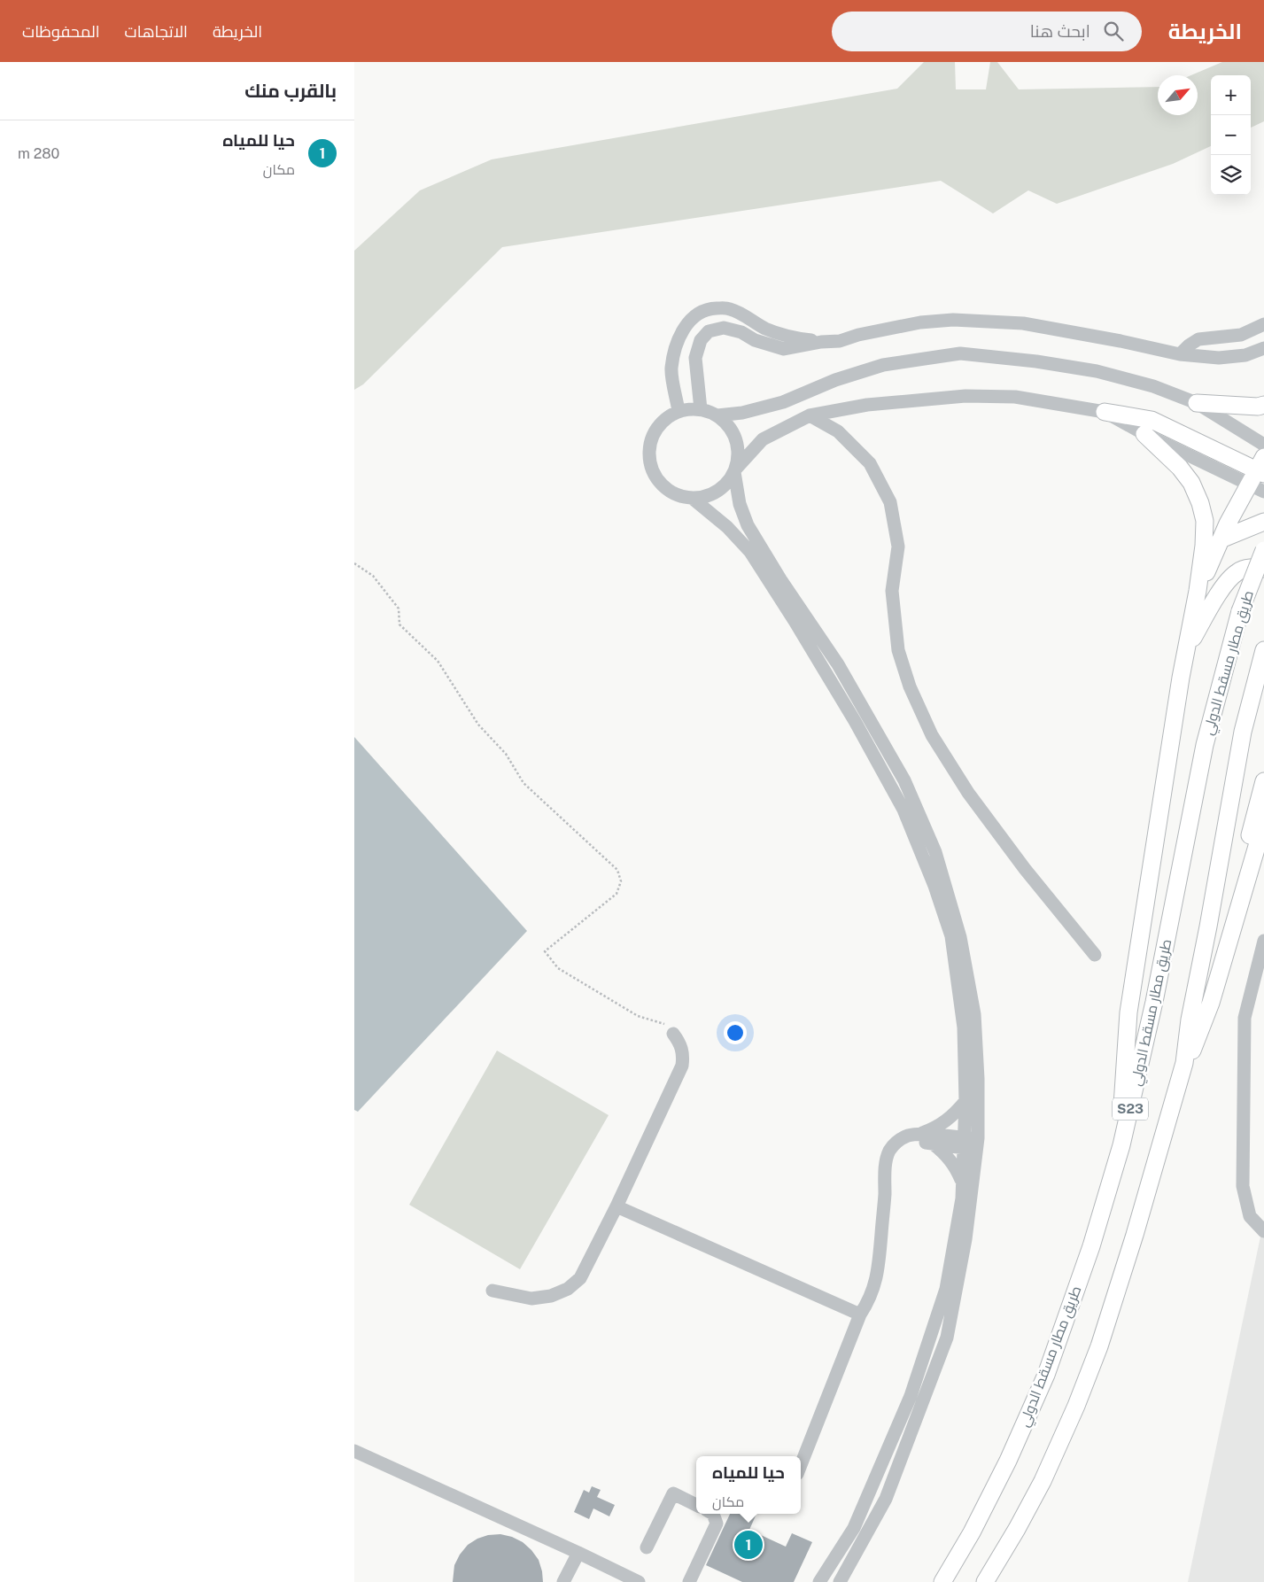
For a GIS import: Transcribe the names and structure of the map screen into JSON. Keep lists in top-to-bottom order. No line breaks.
{"streets":{"main road":["طريق مطار مسقط الدولي","S23"]},"north":"top right","page":{"header":"الخريطة","search":"ابحث هنا","nav":["الخريطة","الاتجاهات","المحفوظات"],"heading":"بالقرب منك","map_buttons":["+","−"],"list":[{"mark":"1","name":"حيا للمياه","note":"مكان","value":"280 m"}],"popup":["حيا للمياه","مكان"],"pins":"1"}}
